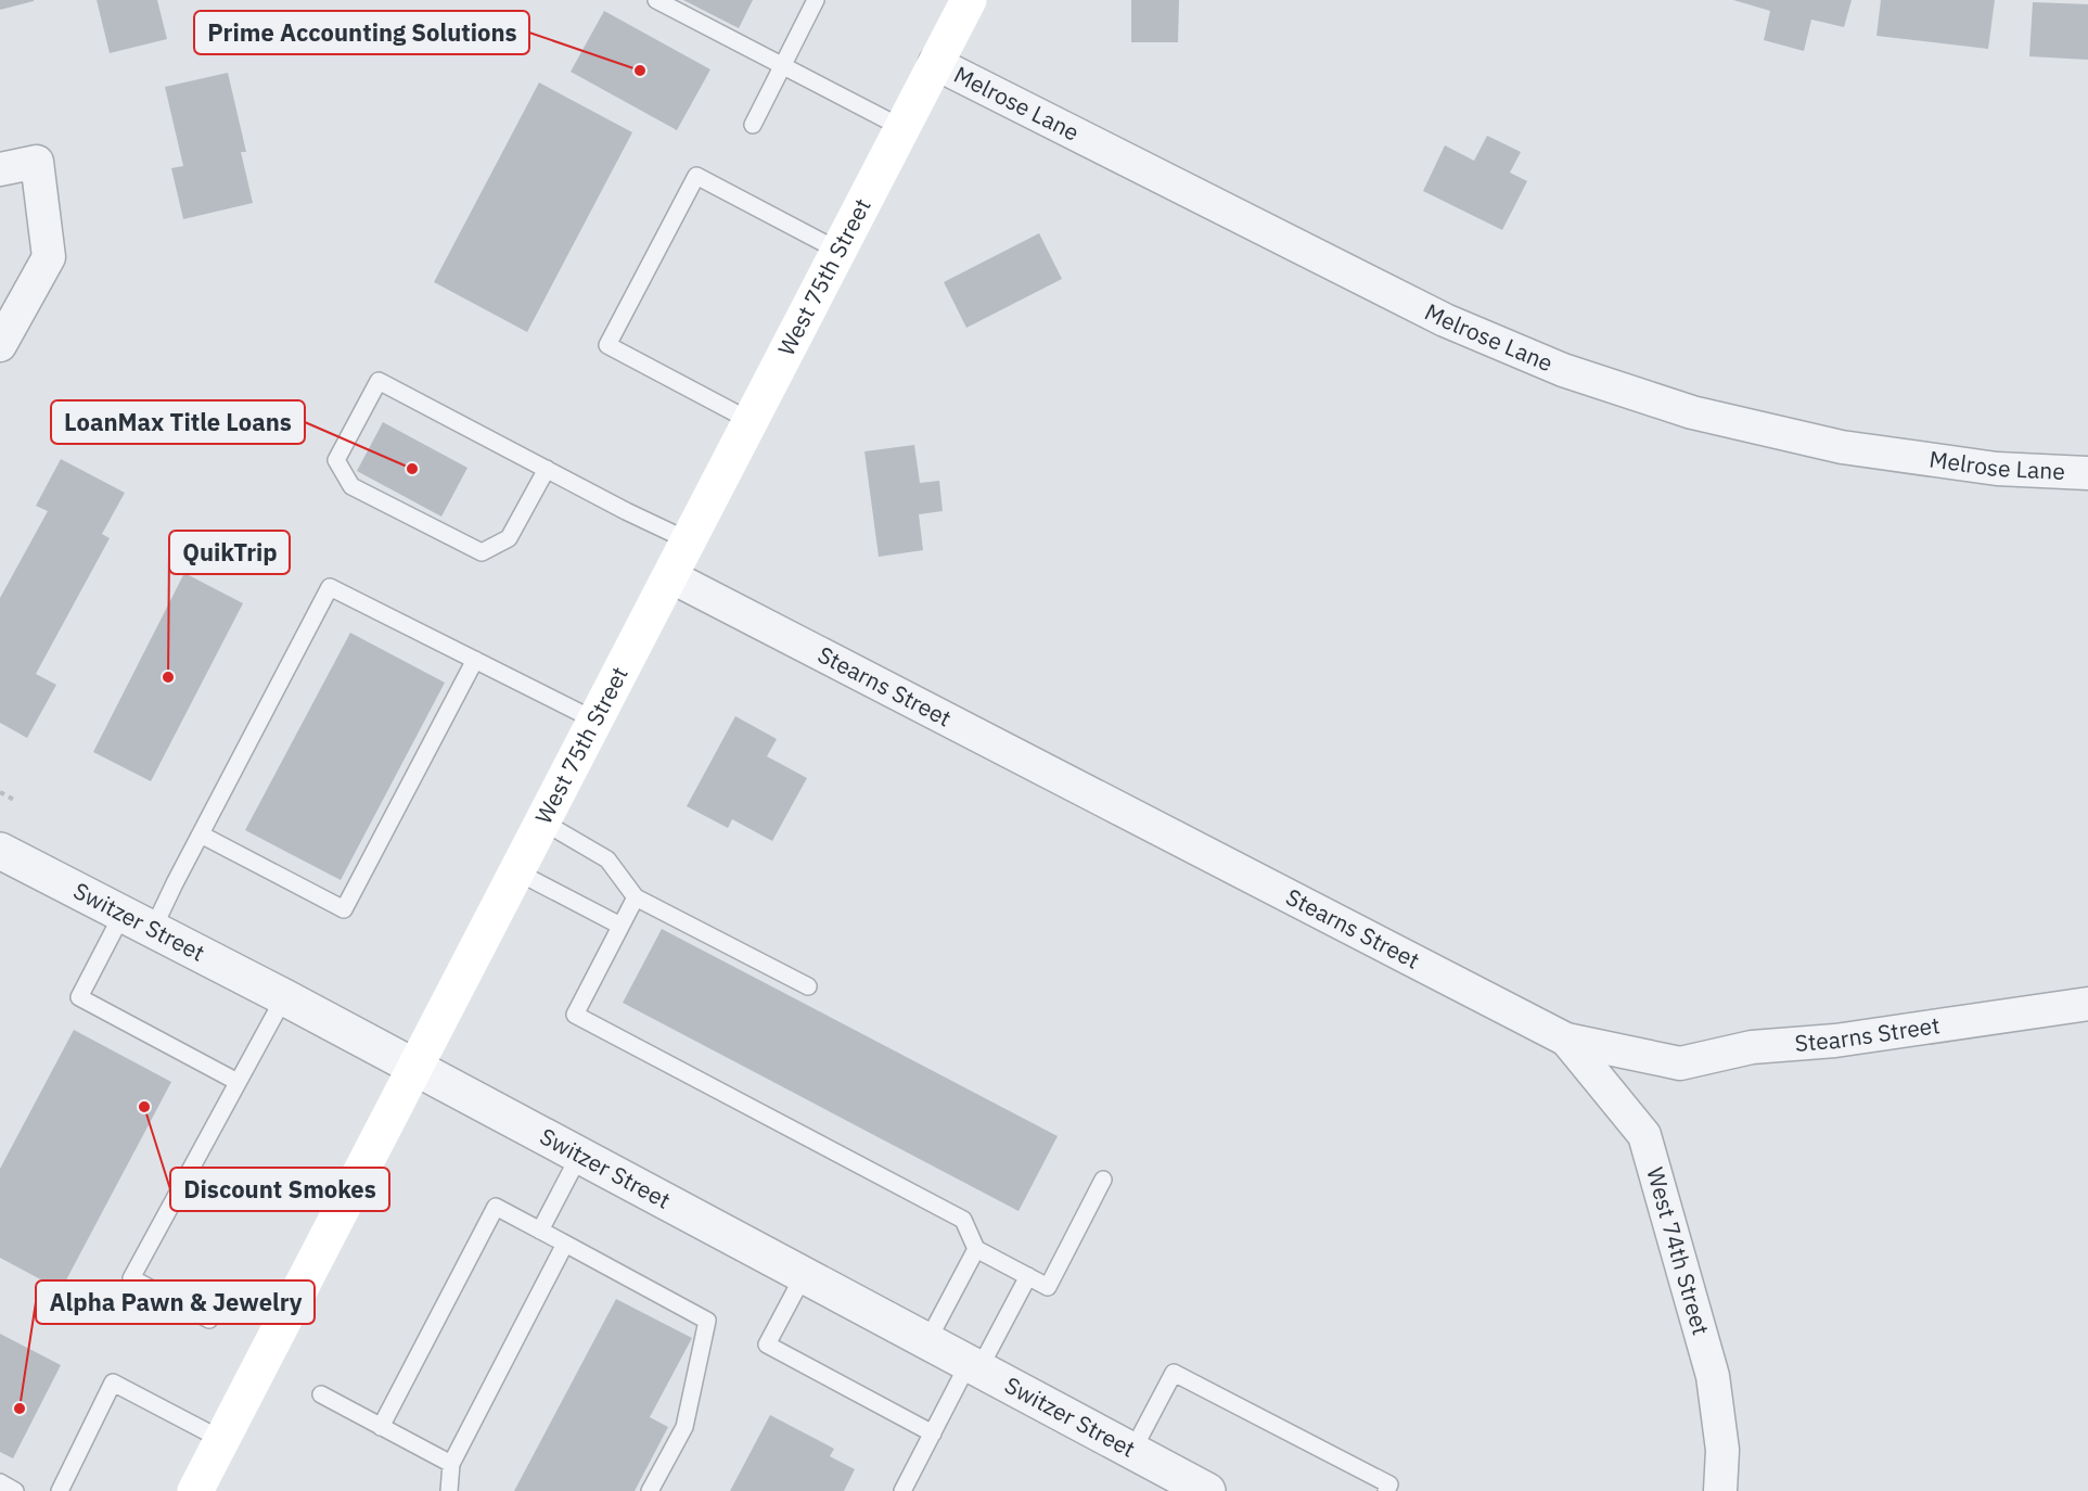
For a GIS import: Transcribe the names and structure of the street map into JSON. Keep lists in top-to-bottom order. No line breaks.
{"streets":{"main road":["West 75th Street"],"street":["Melrose Lane","Stearns Street","Switzer Street","West 74th Street"]},"crossings":[["Melrose Lane","West 75th Street"],["West 75th Street","Stearns Street"],["West 75th Street","Switzer Street"],["Stearns Street","West 74th Street"]],"places":["Prime Accounting Solutions","LoanMax Title Loans","QuikTrip","Discount Smokes","Alpha Pawn & Jewelry"]}
